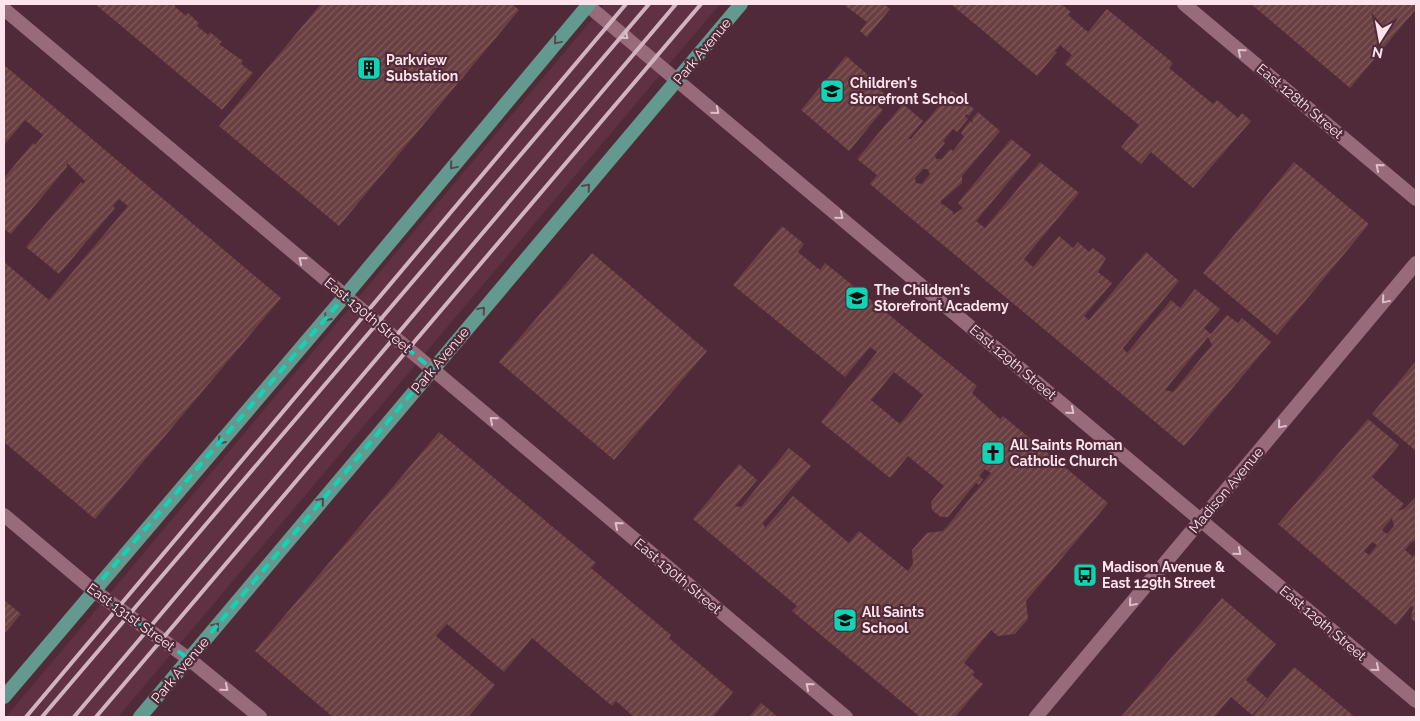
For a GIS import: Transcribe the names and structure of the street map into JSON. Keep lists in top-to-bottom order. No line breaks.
{"streets":{"main road":["Park Avenue"],"street":["East 128th Street","East 130th Street","East 129th Street","Madison Avenue","East 131st Street"]},"crossings":[["Park Avenue","East 130th Street"],["Park Avenue","East 129th Street"],["Park Avenue","East 131st Street"],["East 129th Street","Madison Avenue"]],"one_way":["East 128th Street","East 130th Street","East 129th Street","Madison Avenue"],"places":{"building":["Parkview Substation"],"school or university":["Children's Storefront School","The Children's Storefront Academy","All Saints School"],"church":["All Saints Roman Catholic Church"],"bus stop":["Madison Avenue & East 129th Street"]},"north":"bottom"}
